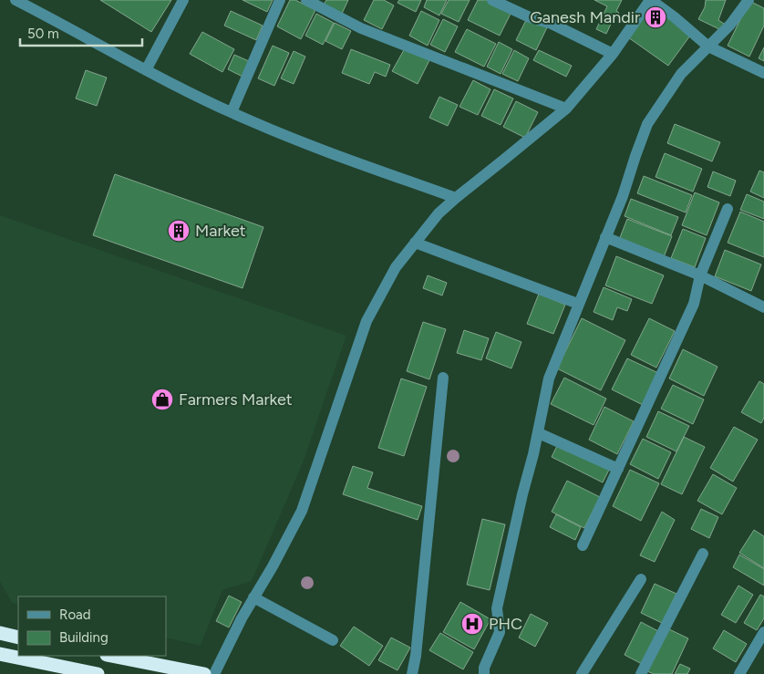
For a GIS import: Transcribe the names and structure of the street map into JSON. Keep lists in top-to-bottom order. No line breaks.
{"places":{"building":["Ganesh Mandir","Market"],"shop":["Farmers Market"],"hospital":["PHC"]},"legend":["Road","Building"],"scale_bar":"50 m"}
